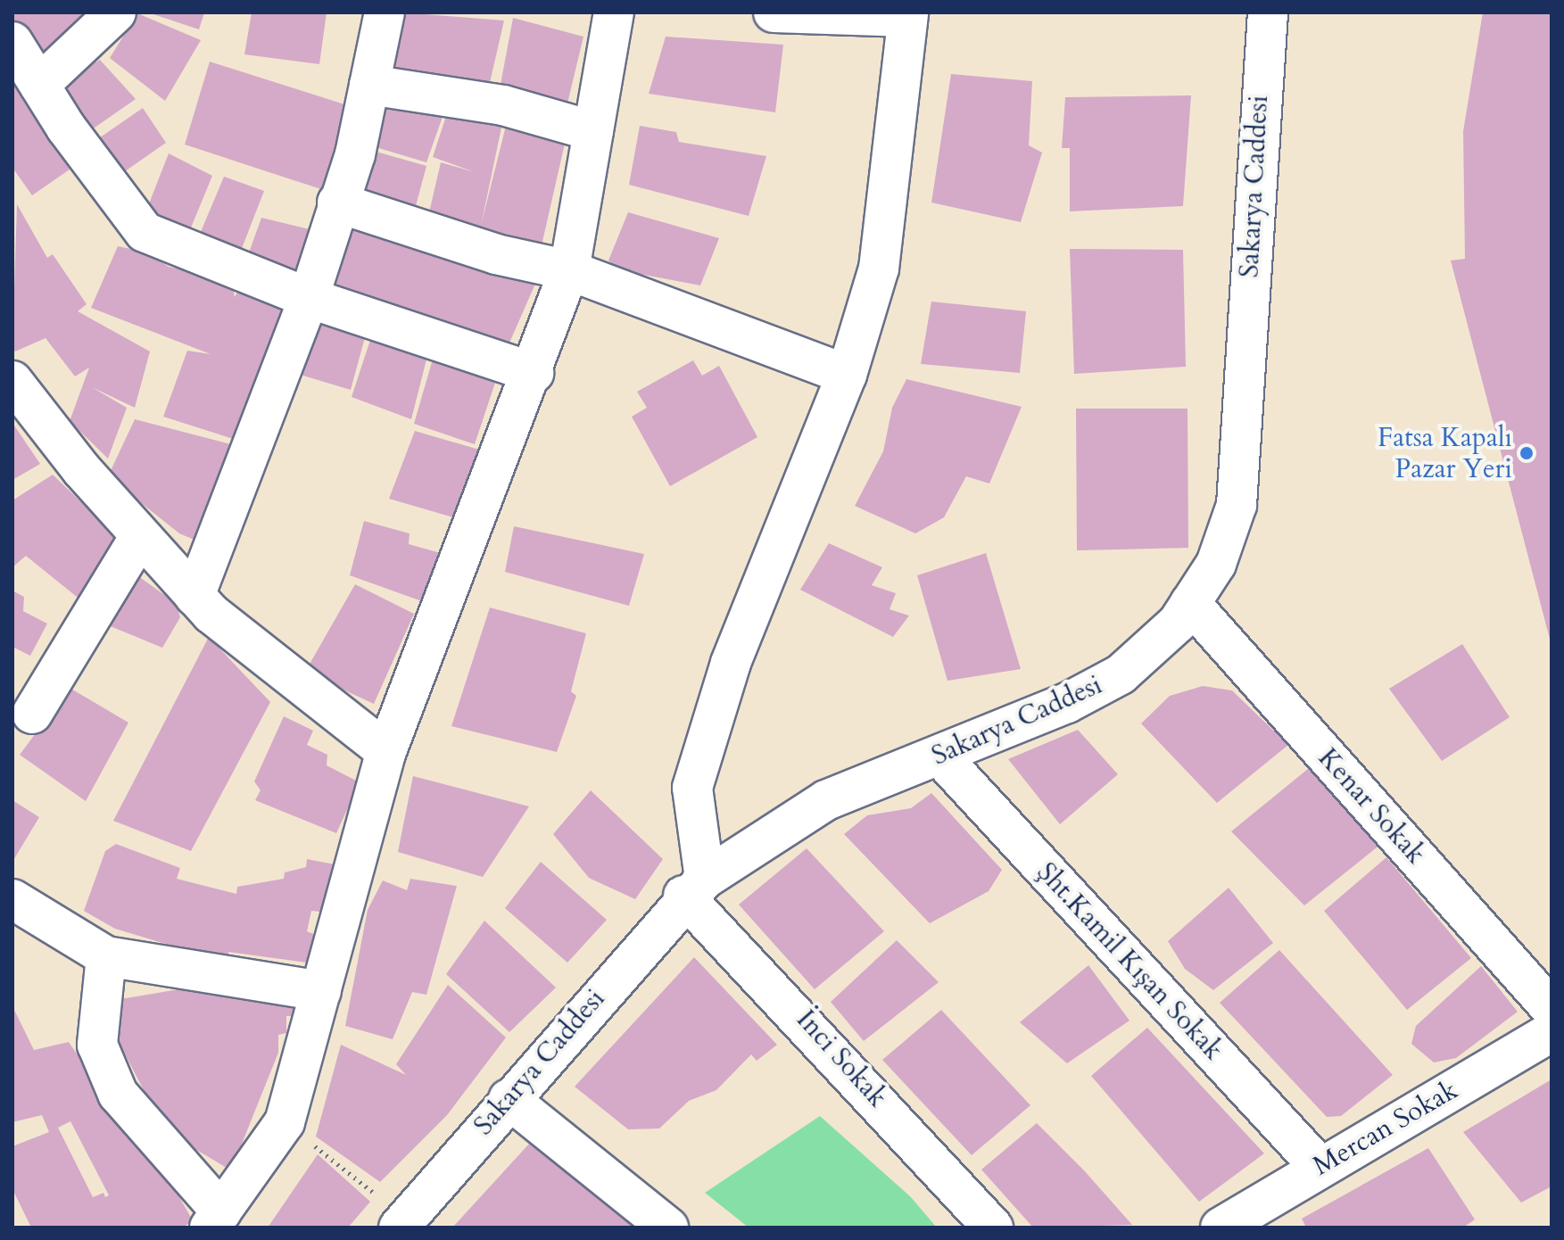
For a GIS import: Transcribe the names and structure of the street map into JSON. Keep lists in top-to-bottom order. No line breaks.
{"streets":{"street":["Sakarya Caddesi","Kenar Sokak","Şht.Kamil Kışan Sokak","İnci Sokak","Mercan Sokak"]},"crossings":[["Sakarya Caddesi","Kenar Sokak"],["Sakarya Caddesi","Şht.Kamil Kışan Sokak"],["Sakarya Caddesi","İnci Sokak"],["Şht.Kamil Kışan Sokak","Mercan Sokak"]],"places":["Fatsa Kapalı Pazar Yeri"]}
